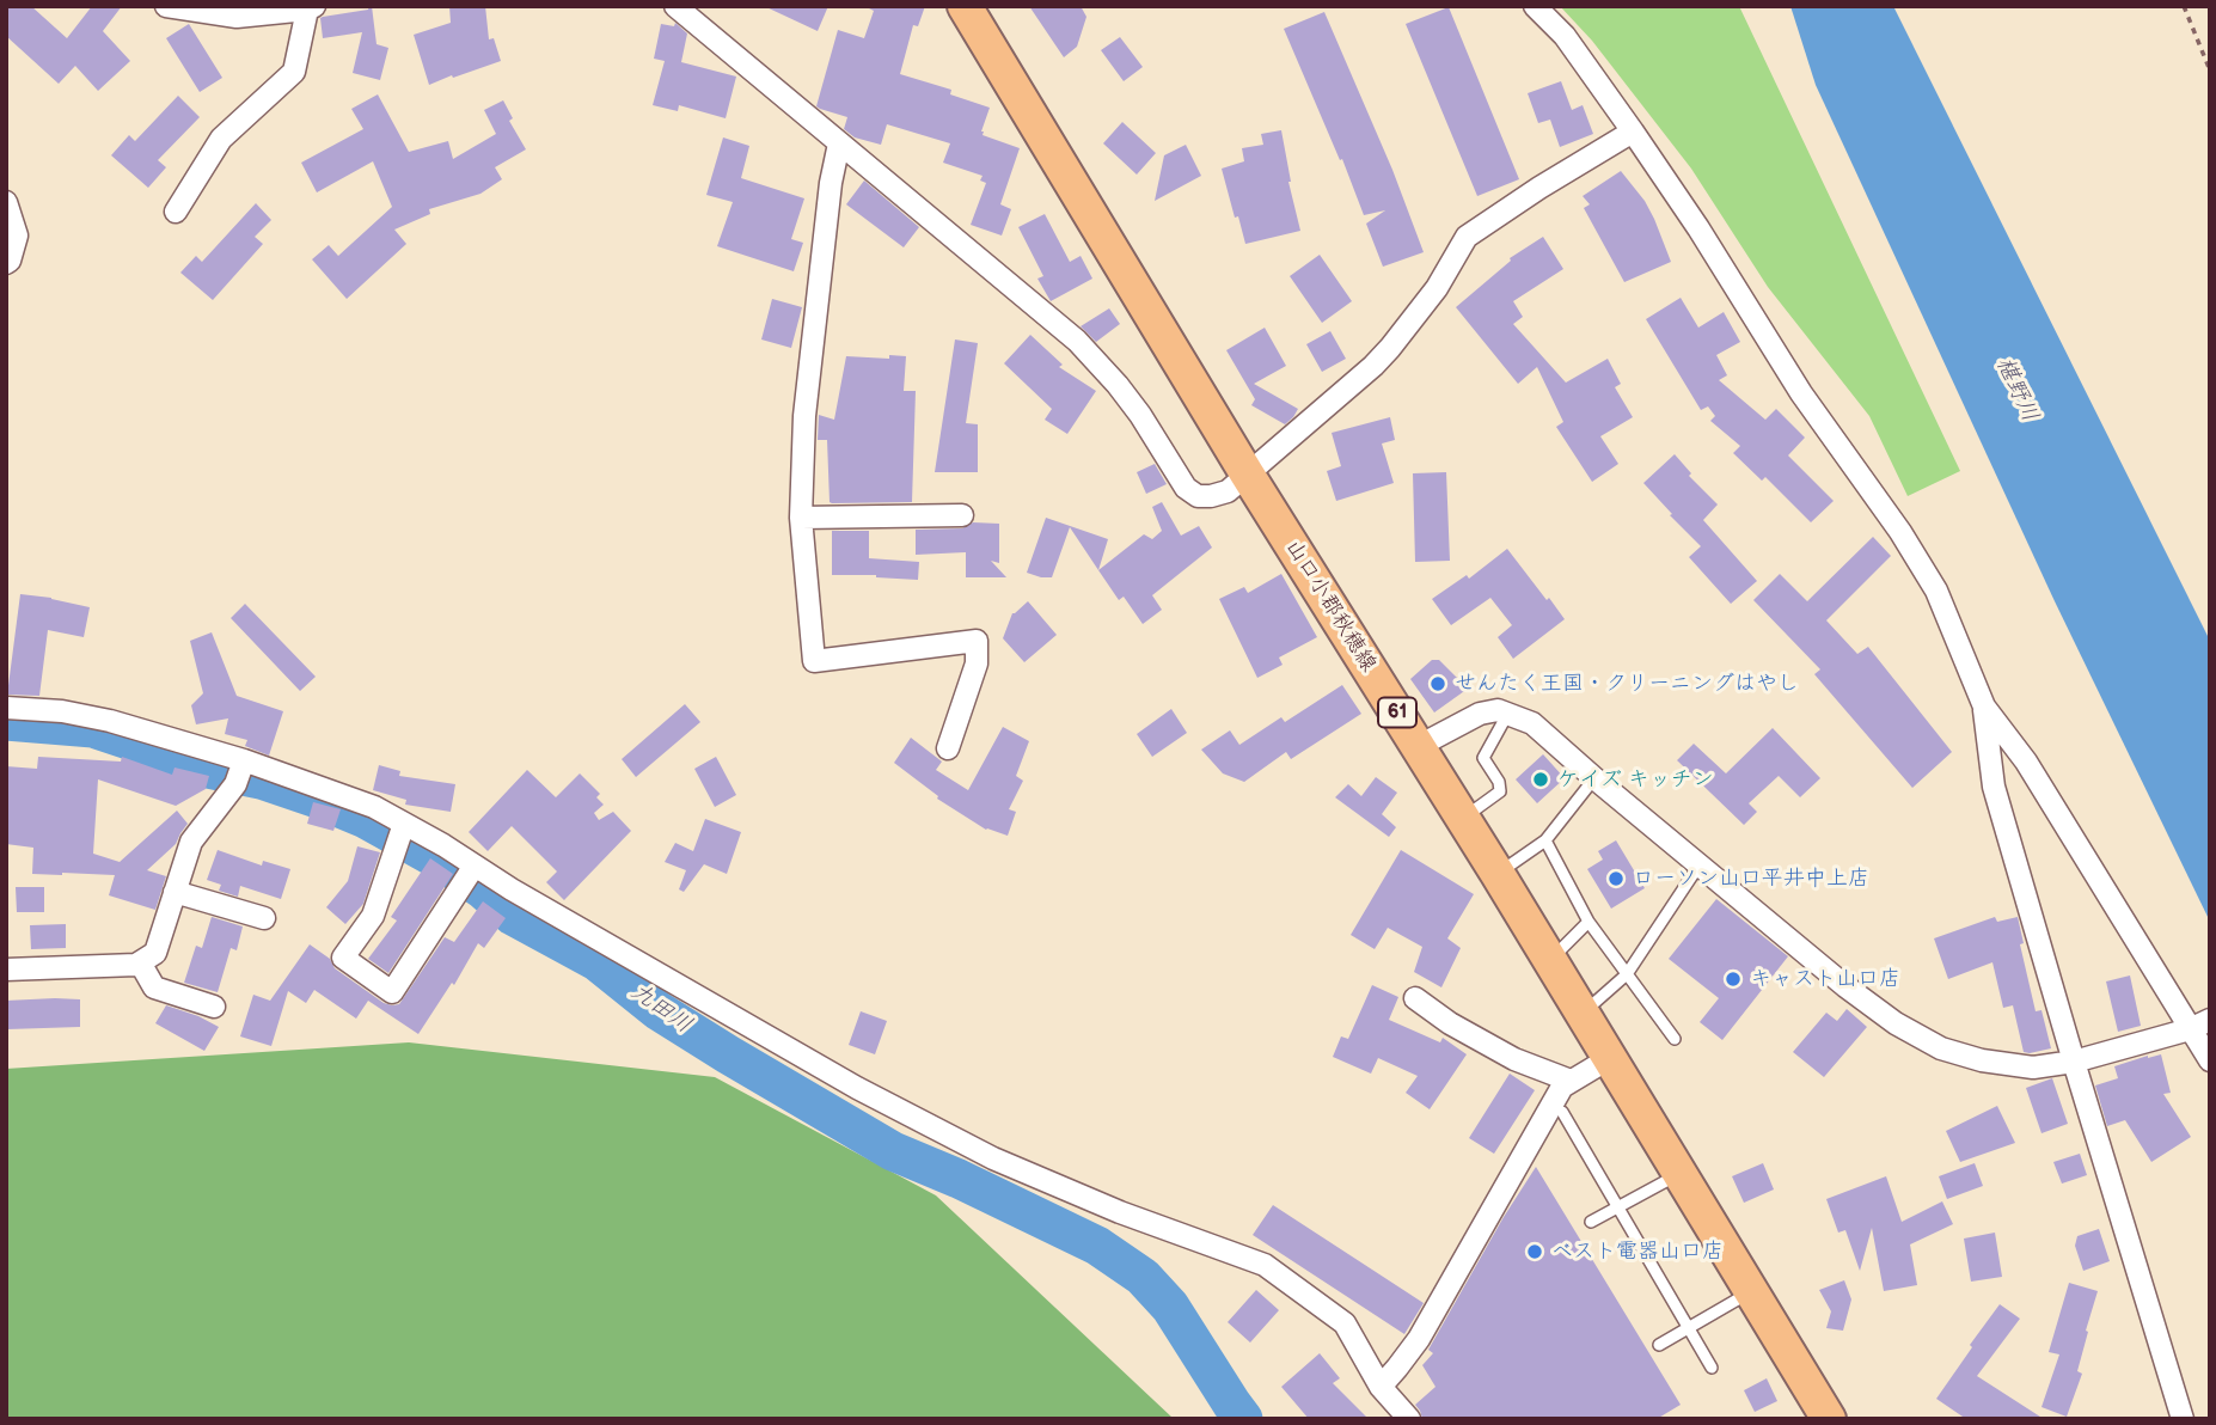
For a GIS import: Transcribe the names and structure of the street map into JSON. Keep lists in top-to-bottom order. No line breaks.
{"streets":{"main road":["山口小郡秋穂線","61"]},"water":["椹野川","九田川"],"places":["せんたく王国・クリーニングはやし","ケイズ キッチン","ローソン山口平井中上店","キャスト山口店","ベスト電器山口店"]}
